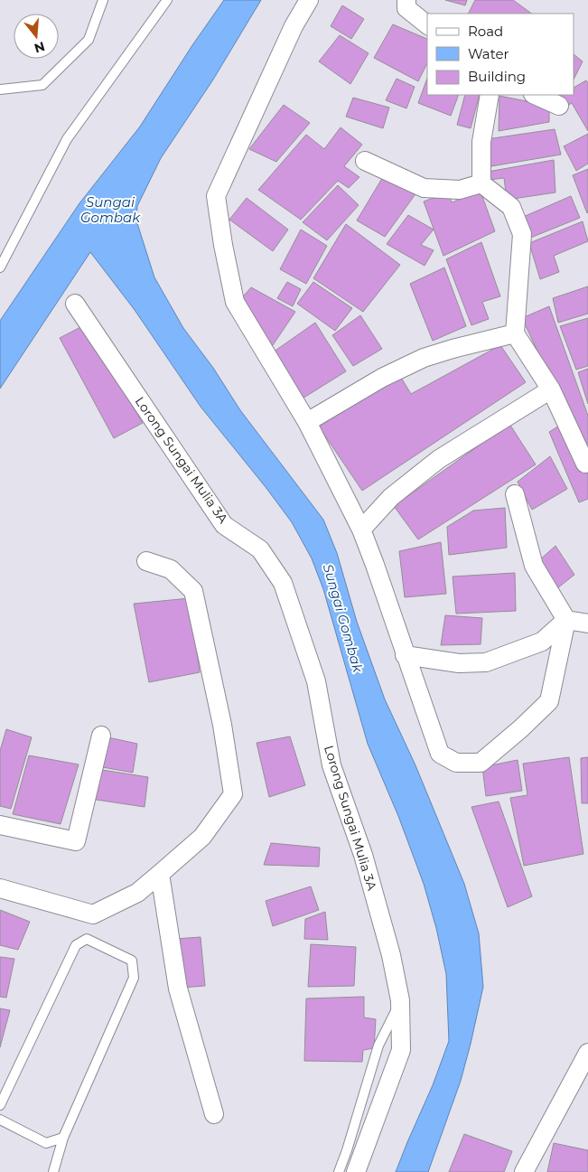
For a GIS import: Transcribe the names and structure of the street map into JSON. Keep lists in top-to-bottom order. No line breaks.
{"streets":{"street":["Lorong Sungai Mulia 3A"]},"water":["Sungai Gombak"],"legend":["Road","Water","Building"],"north":"bottom"}
